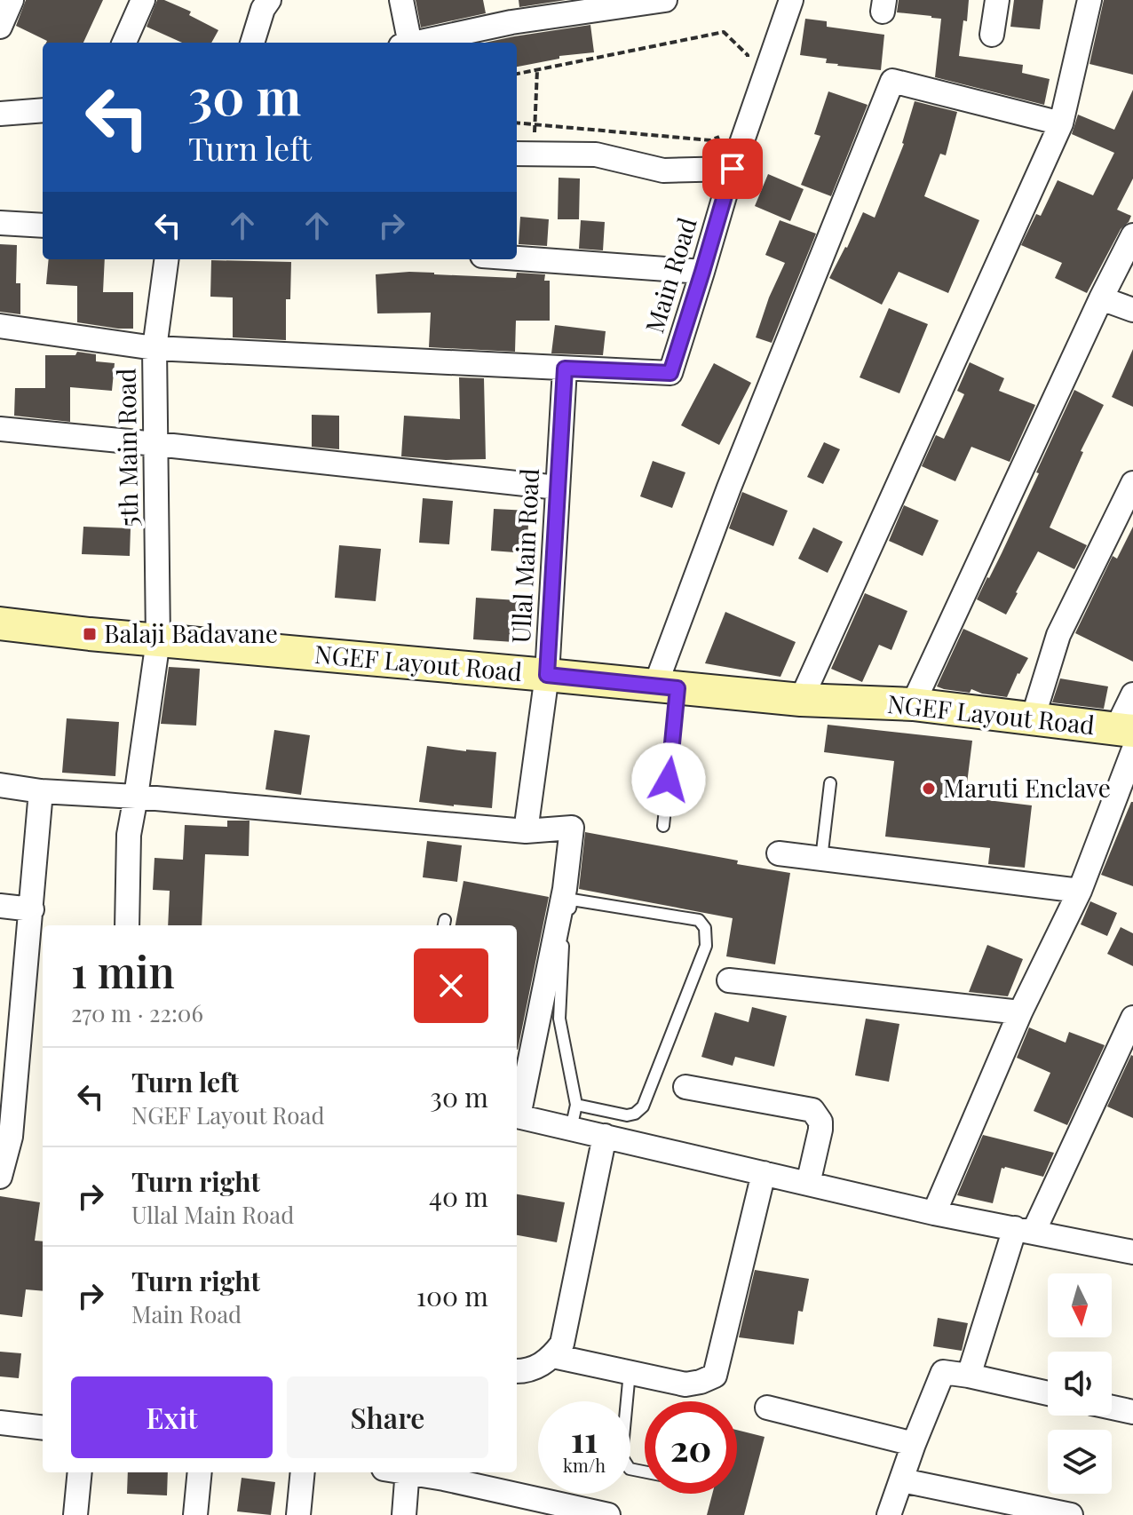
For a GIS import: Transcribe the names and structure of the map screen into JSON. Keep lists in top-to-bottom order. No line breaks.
{"streets":{"street":["Main Road","5th Main Road","Ullal Main Road","NGEF Layout Road"]},"crossings":[["Main Road","Ullal Main Road"],["5th Main Road","NGEF Layout Road"],["Ullal Main Road","NGEF Layout Road"]],"places":{"transit":["Balaji Badavane"],"other":["Maruti Enclave"]},"north":"bottom","page":{"turn":["30 m","Turn left"],"heading":["1 min","270 m · 22:06"],"list":[{"name":"Turn left","note":"NGEF Layout Road","value":"30 m"},{"name":"Turn right","note":"Ullal Main Road","value":"40 m"},{"name":"Turn right","note":"Main Road","value":"100 m"}],"buttons":["Exit","Share"],"speed":"11 km/h","limit":"20"}}
